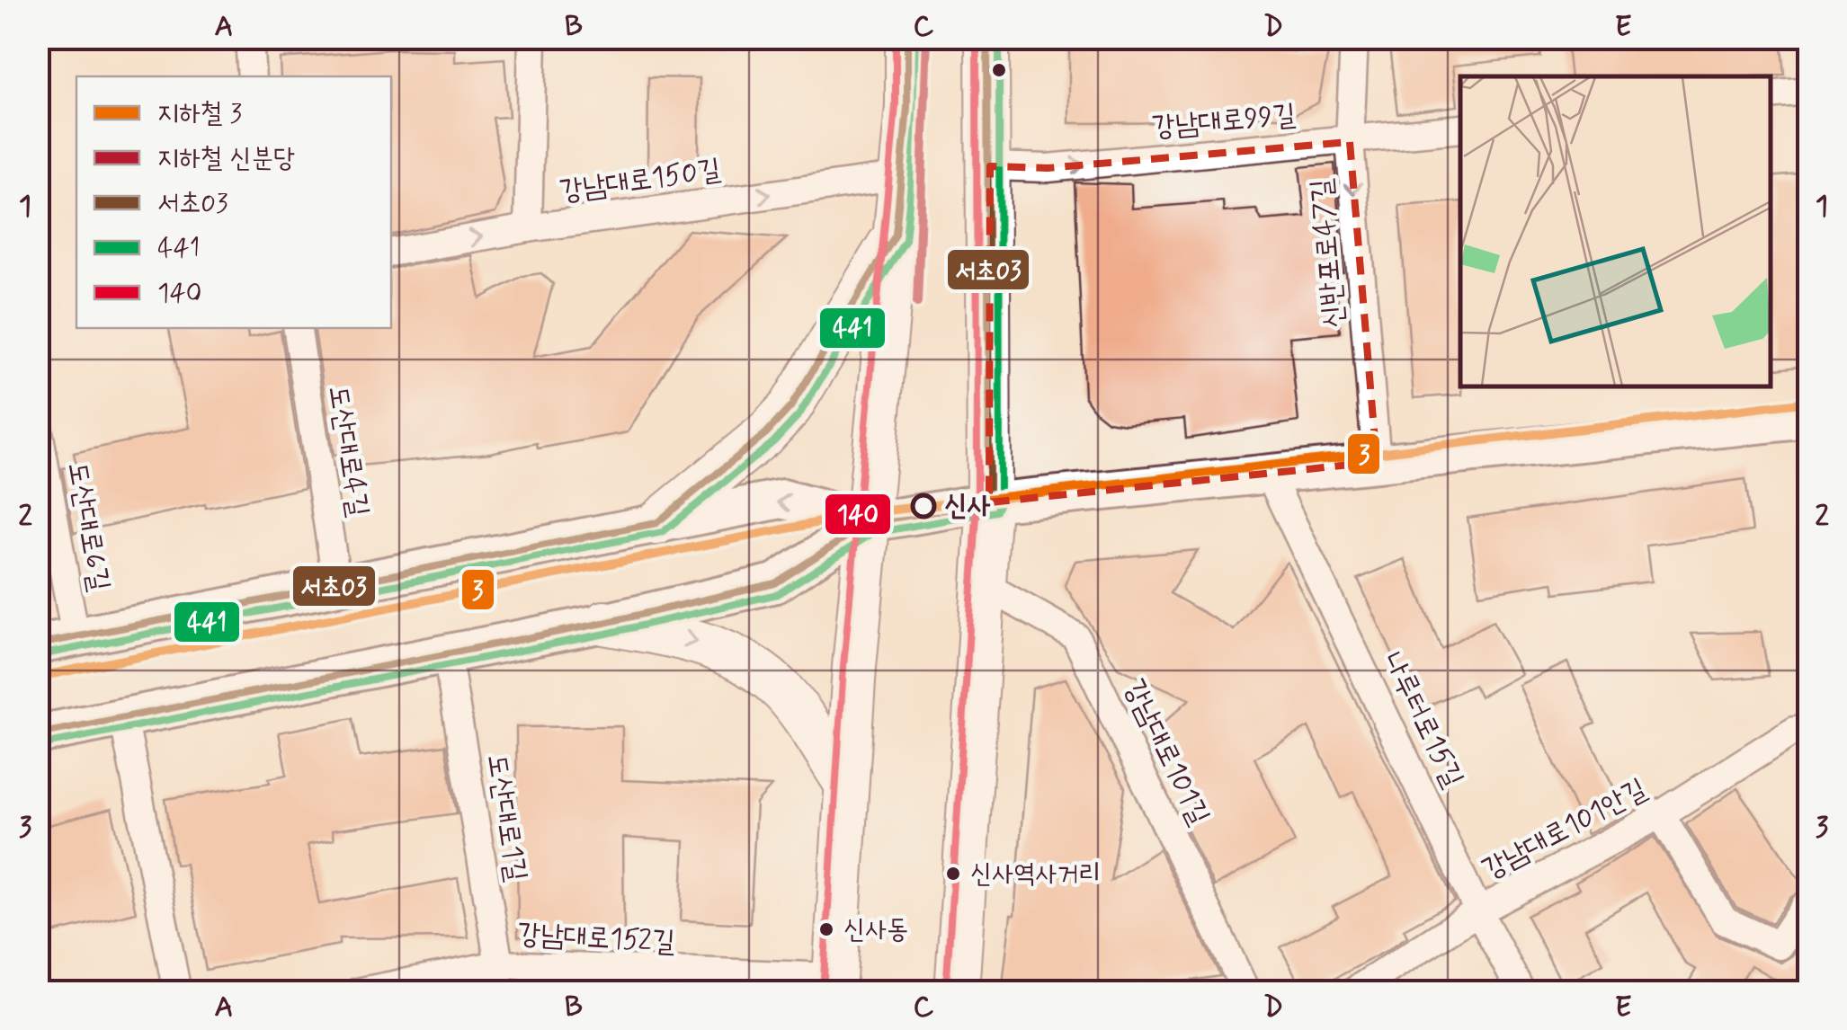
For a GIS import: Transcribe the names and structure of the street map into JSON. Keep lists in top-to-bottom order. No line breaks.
{"streets":{"street":["강남대로99길","강남대로150길","신반포로47길","도산대로4길","도산대로6길","나루터로15길","강남대로101길","도산대로1길","강남대로101안길","강남대로152길"]},"crossings":[["강남대로99길","신반포로47길"],["나루터로15길","강남대로101안길"],["도산대로1길","강남대로152길"]],"one_way":["강남대로99길","강남대로150길","신반포로47길"],"places":["신사","신사역사거리","신사동"],"lines":["metro line 신분당","transit line 서초03","transit line 441","transit line 140","metro line 3"],"legend":["지하철 3","지하철 신분당","서초03","441","140"],"grid":{"columns":["A","B","C","D","E"],"rows":["1","2","3"]}}
